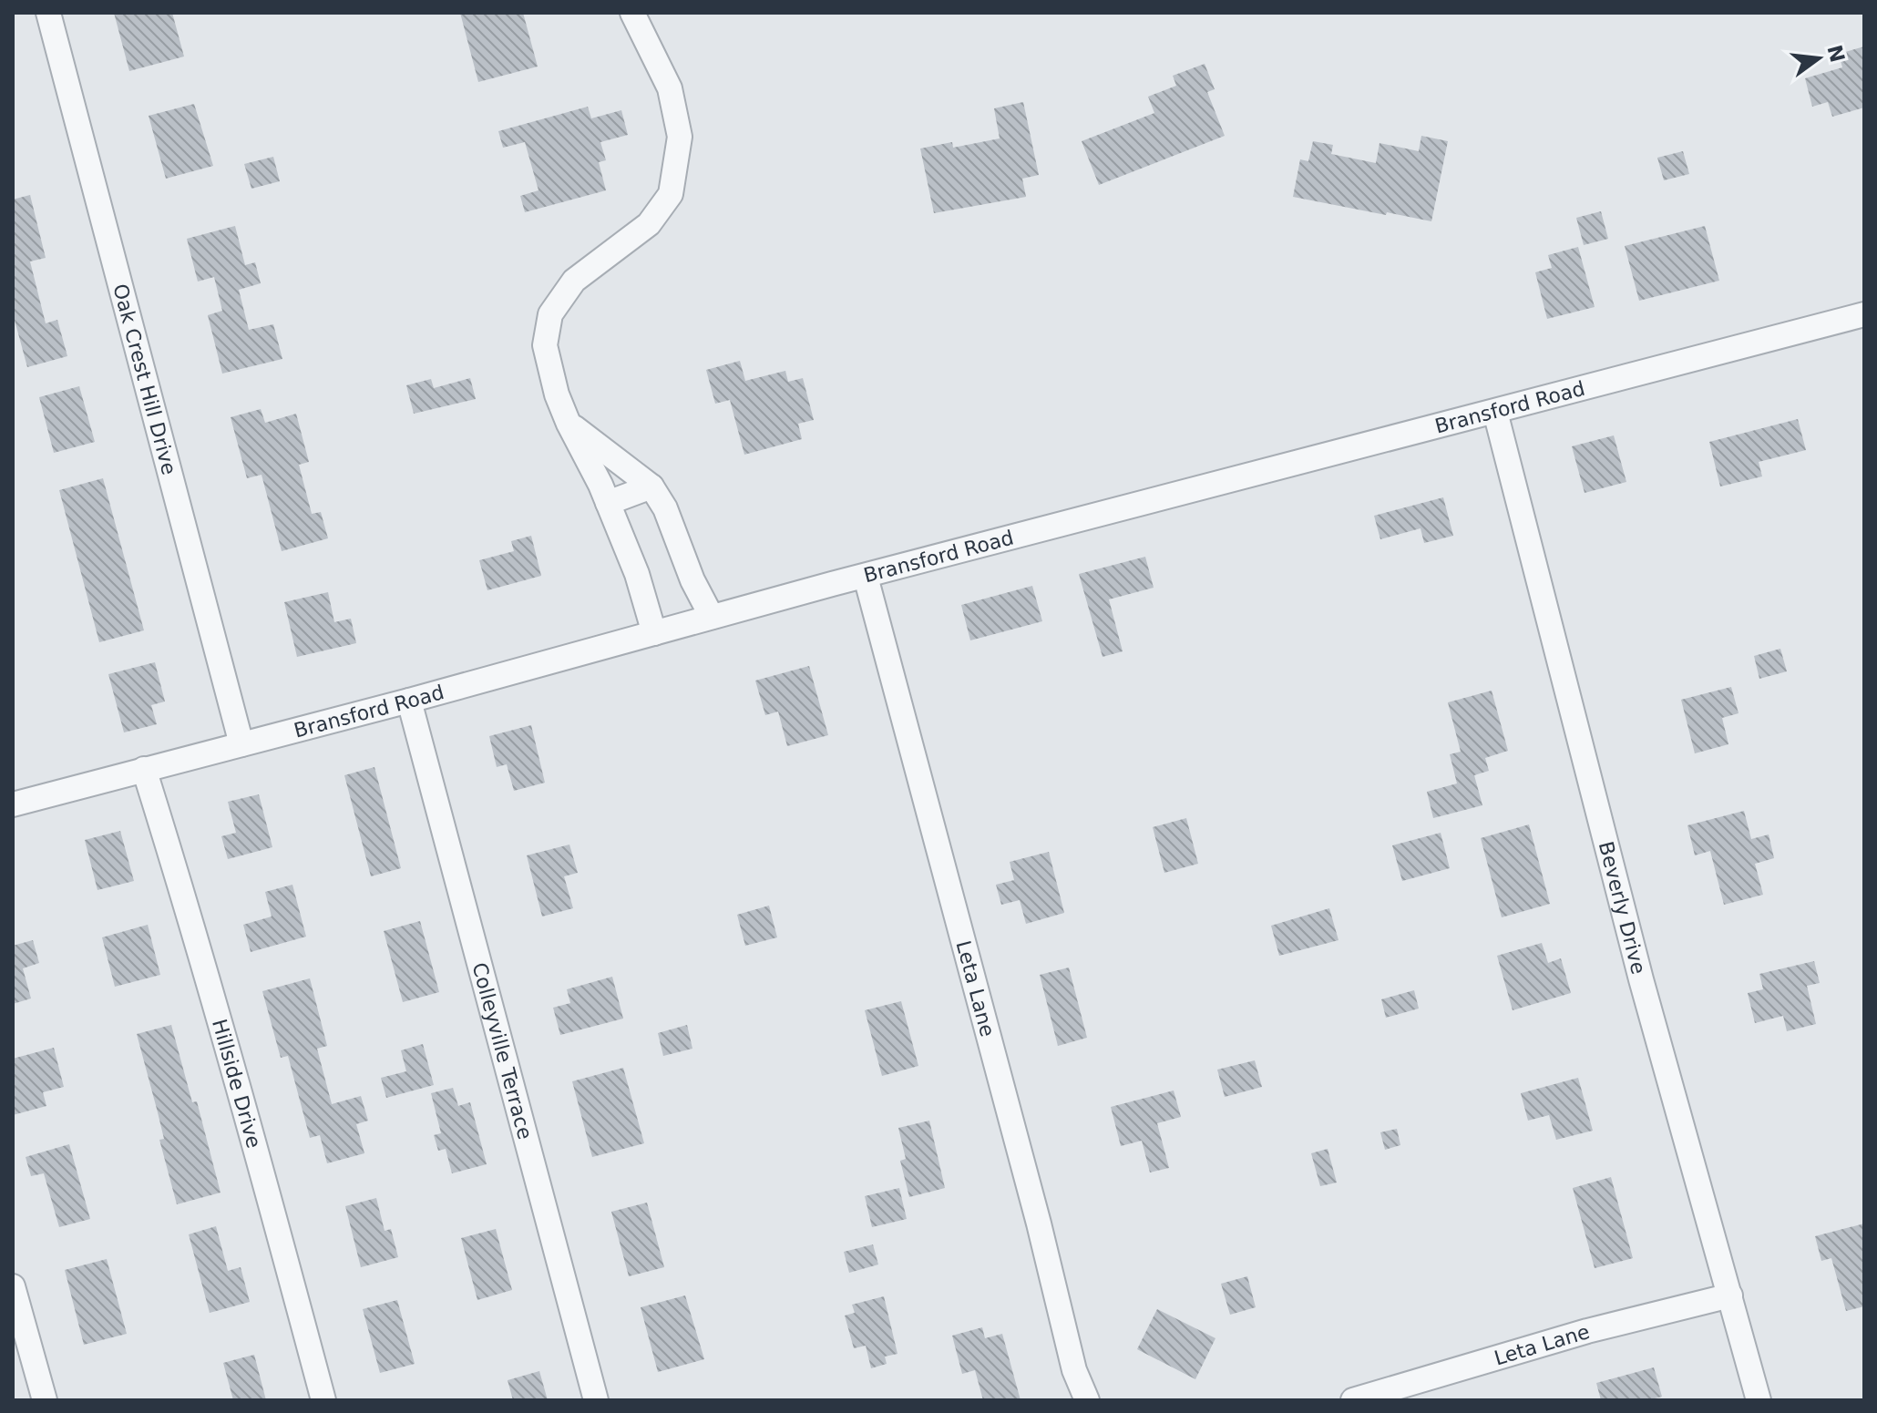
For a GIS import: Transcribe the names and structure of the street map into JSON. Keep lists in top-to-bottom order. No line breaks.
{"streets":{"street":["Oak Crest Hill Drive","Bransford Road","Beverly Drive","Leta Lane","Colleyville Terrace","Hillside Drive"]},"crossings":[["Oak Crest Hill Drive","Bransford Road"],["Bransford Road","Beverly Drive"],["Bransford Road","Leta Lane"],["Bransford Road","Colleyville Terrace"],["Bransford Road","Hillside Drive"],["Beverly Drive","Leta Lane"]],"north":"right"}
